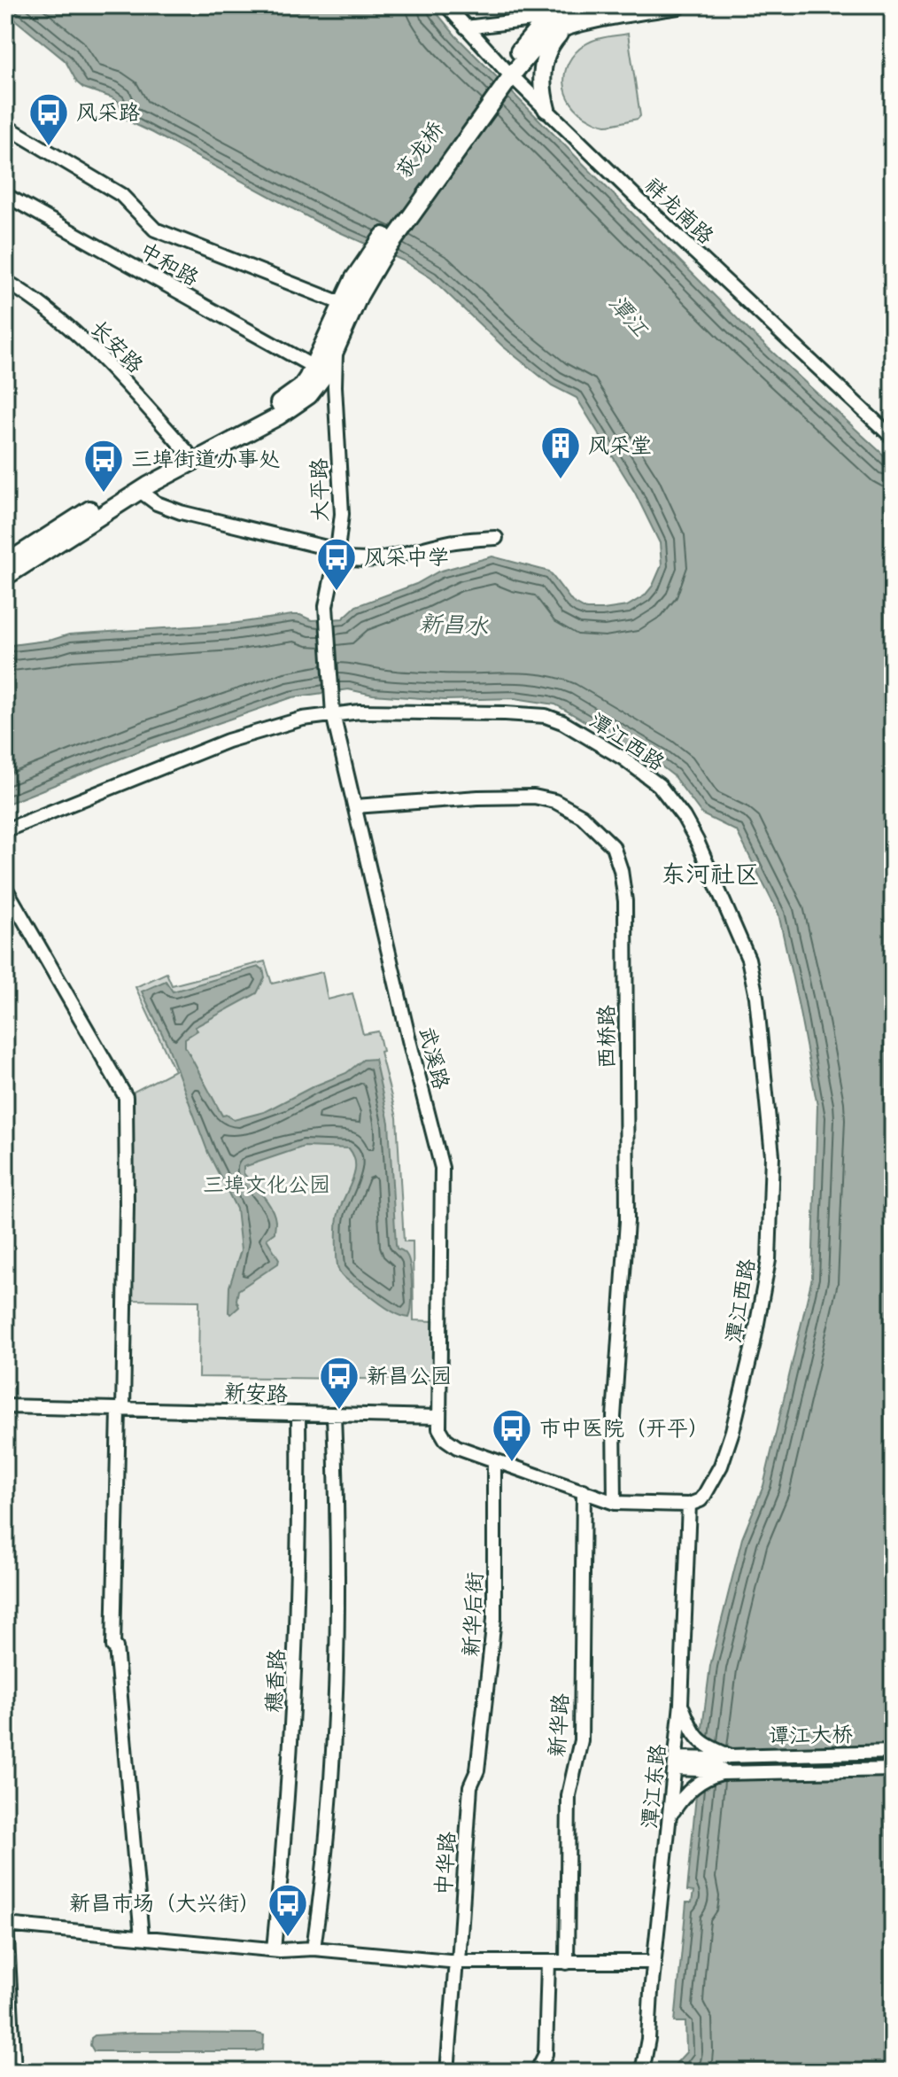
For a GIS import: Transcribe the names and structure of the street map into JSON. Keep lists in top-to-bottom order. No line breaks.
{"streets":{"main road":["荻龙桥"],"street":["祥龙南路","中和路","长安路","大平路","潭江西路","西桥路","武溪路","新安路","新华后街","穗香路","新华路","谭江大桥","潭江东路","中华路"]},"crossings":[["荻龙桥","祥龙南路"],["大平路","潭江西路"],["大平路","武溪路"],["潭江西路","武溪路"],["潭江西路","潭江东路"],["西桥路","武溪路"],["武溪路","新安路"],["新安路","穗香路"],["新华后街","中华路"],["谭江大桥","潭江东路"]],"districts":["东河社区"],"water":["潭江","新昌水"],"parks":["三埠文化公园"],"places":{"bus stop":["风采路","三埠街道办事处","风采中学","新昌公园","市中医院（开平）","新昌市场（大兴街）"],"building":["风采堂"]}}
